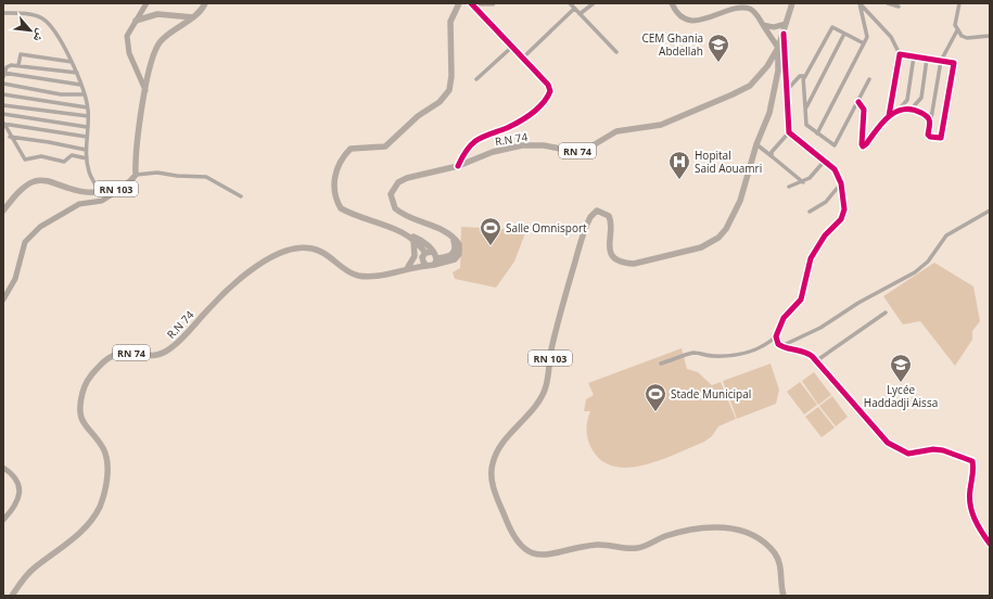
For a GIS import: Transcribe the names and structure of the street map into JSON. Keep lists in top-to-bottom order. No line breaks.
{"streets":{"main road":["R.N 74","RN 74","RN 103"]},"crossings":[["R.N 74","RN 103"]],"places":{"school or university":["CEM Ghania Abdellah","Lycée Haddadji Aissa"],"hospital":["Hopital Said Aouamri"],"sports":["Salle Omnisport","Stade Municipal"]},"north":"bottom right"}
